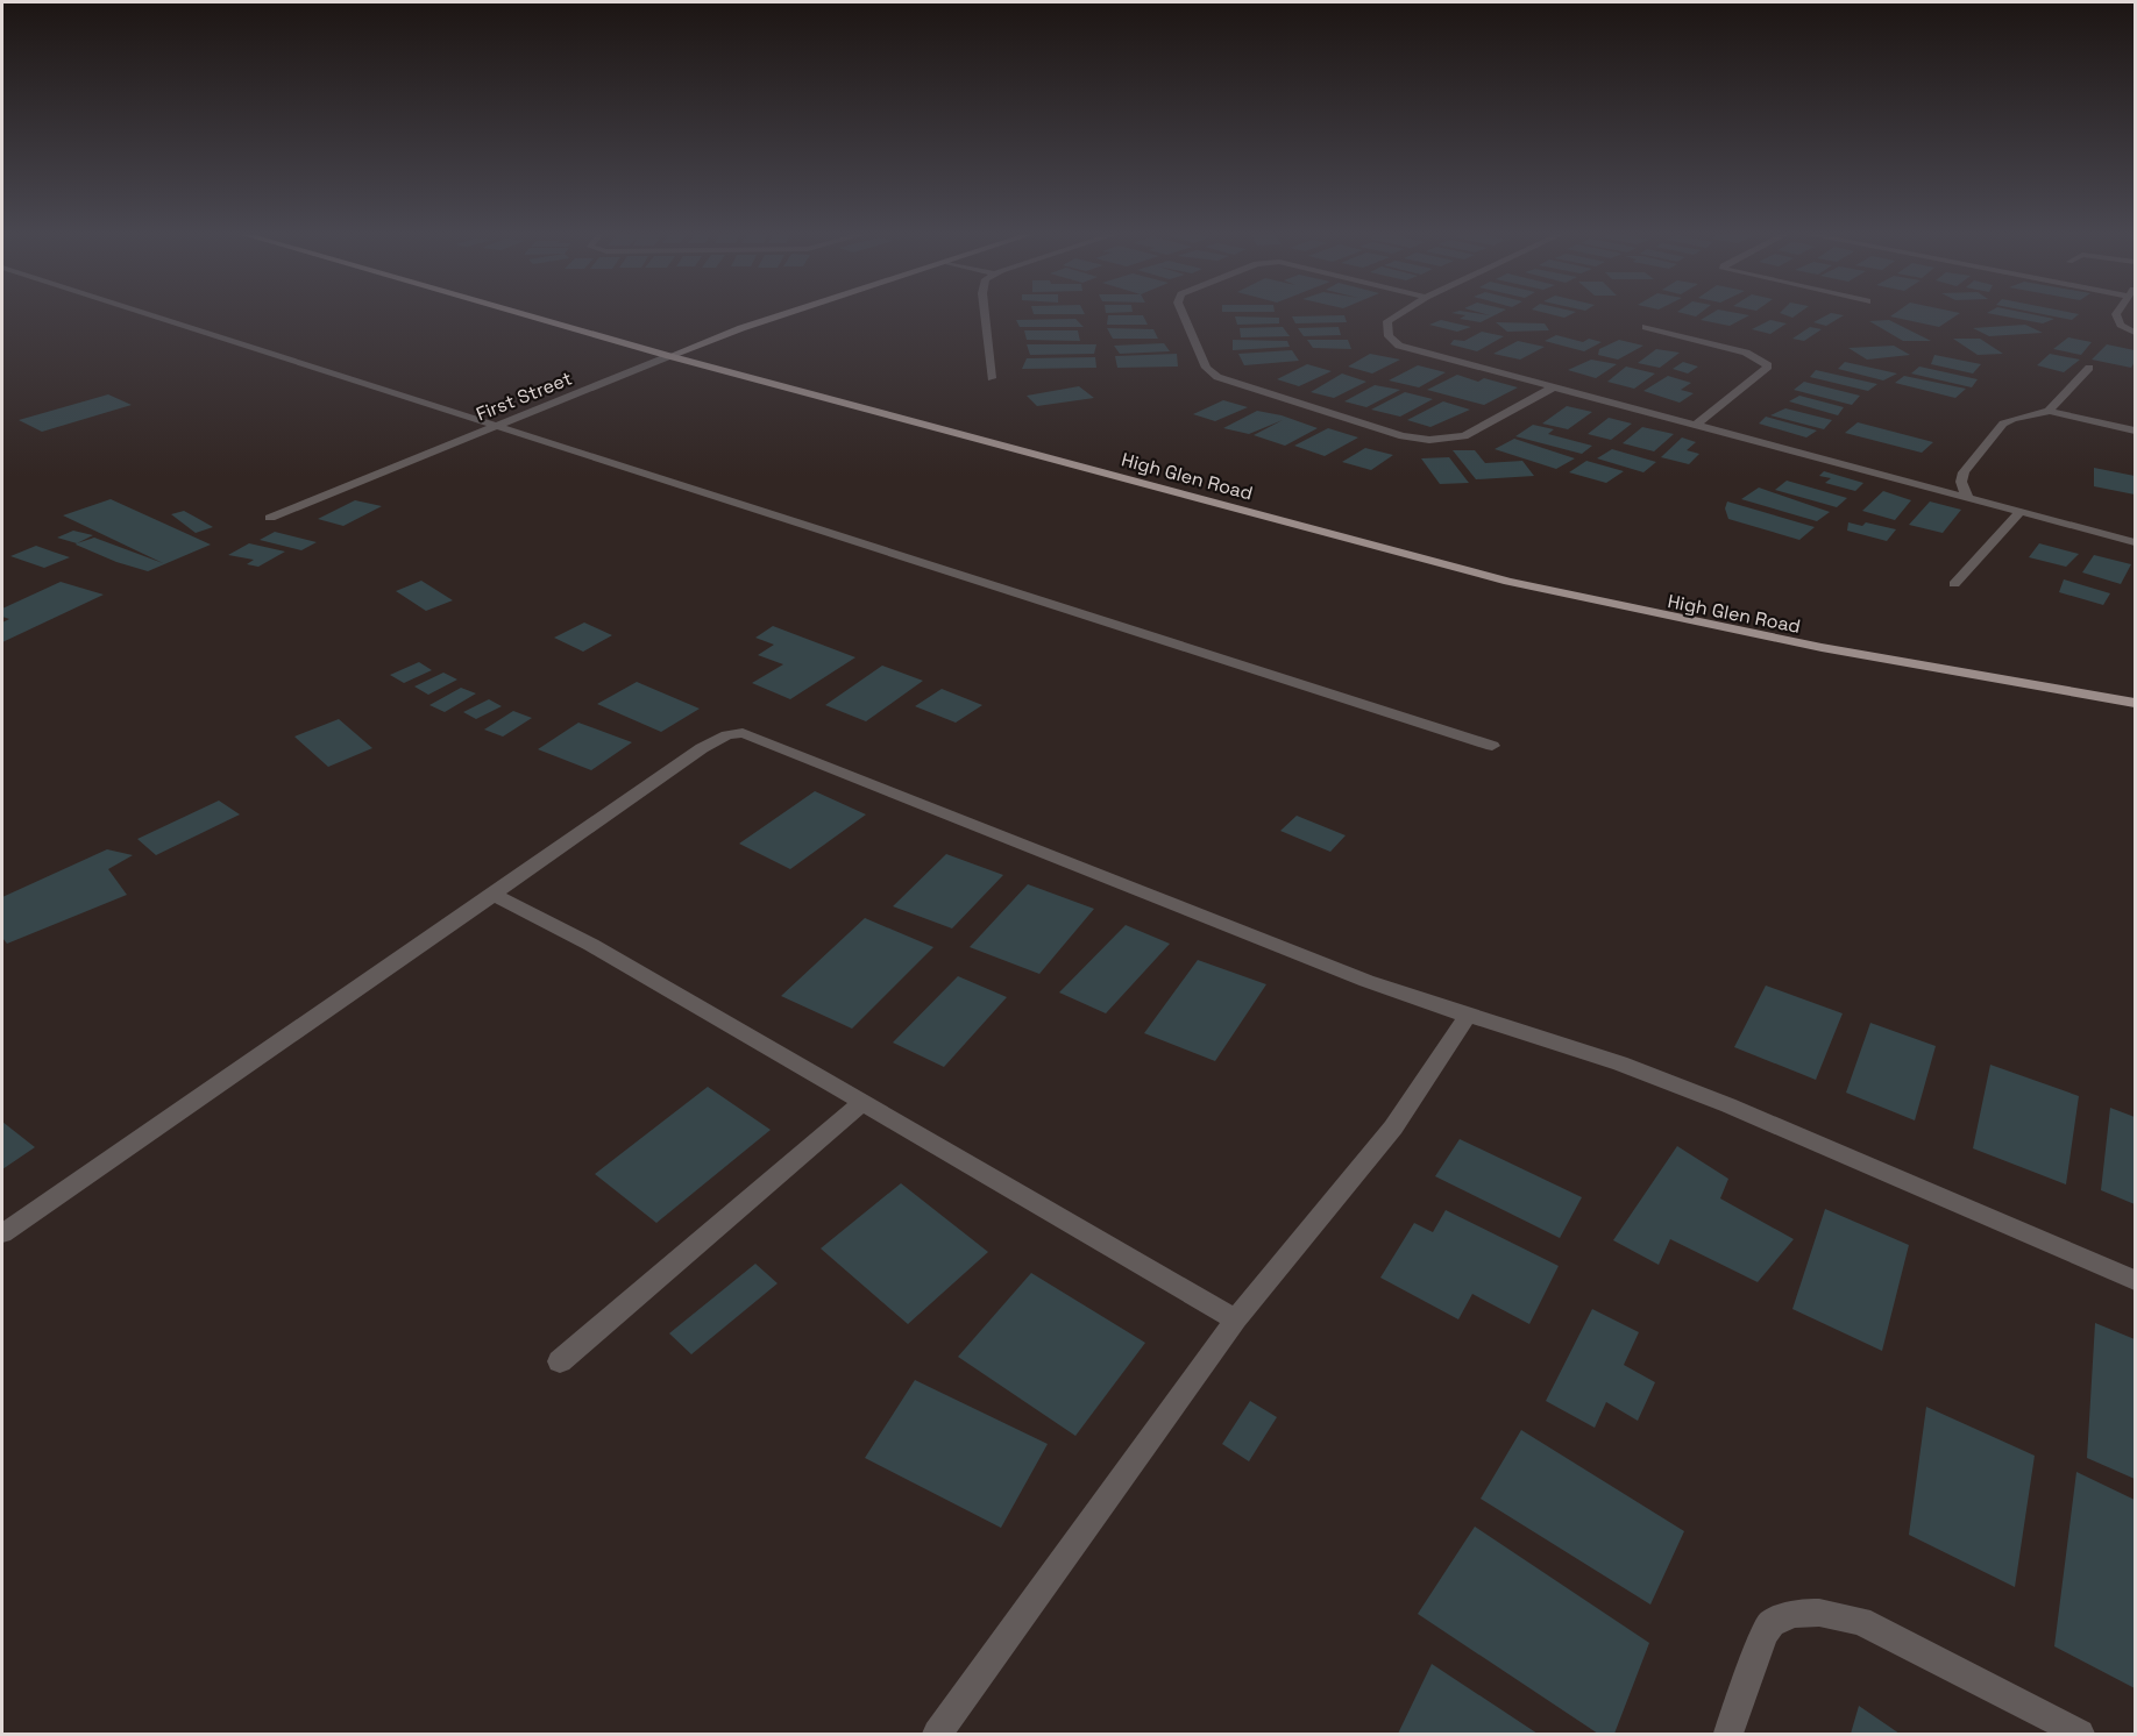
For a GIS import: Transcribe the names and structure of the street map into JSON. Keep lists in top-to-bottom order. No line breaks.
{"streets":{"main road":["High Glen Road"],"street":["First Street"]},"crossings":[["First Street","High Glen Road"]]}
